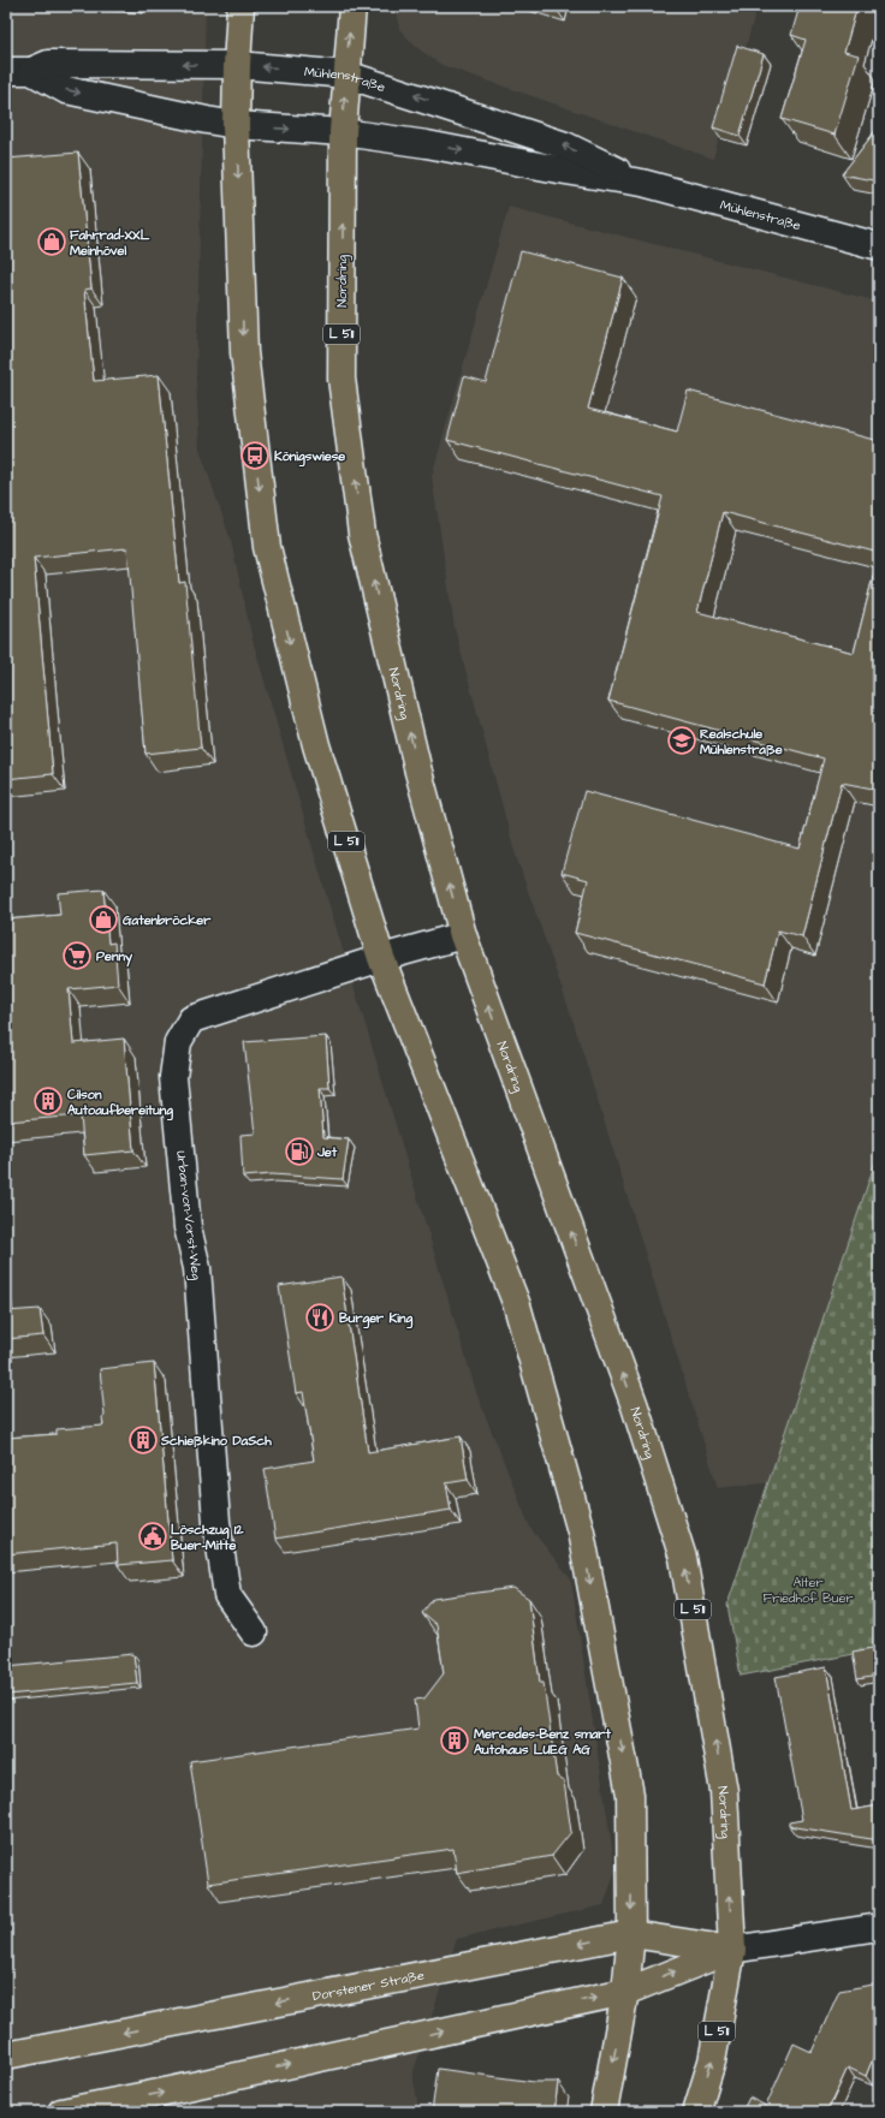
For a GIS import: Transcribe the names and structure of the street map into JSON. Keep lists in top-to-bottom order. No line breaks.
{"streets":{"main road":["Nordring","L 511","Dorstener Straße"],"street":["Mühlenstraße","Urban-von-Vorst-Weg"]},"crossings":[["Mühlenstraße","Nordring"],["Mühlenstraße","L 511"],["Nordring","Urban-von-Vorst-Weg"],["Nordring","Dorstener Straße"],["L 511","Urban-von-Vorst-Weg"],["L 511","Dorstener Straße"]],"parks":["Alter Friedhof Buer"],"places":{"shop":["Fahrrad-XXL Meinhövel","Gatenbröcker"],"bus stop":["Königswiese"],"school or university":["Realschule Mühlenstraße"],"supermarket":["Penny"],"building":["Cilson Autoaufbereitung","Schießkino DaSch","Mercedes-Benz smart Autohaus LUEG AG"],"fuel station":["Jet"],"restaurant":["Burger King"],"public building":["Löschzug 12 Buer-Mitte"]}}
